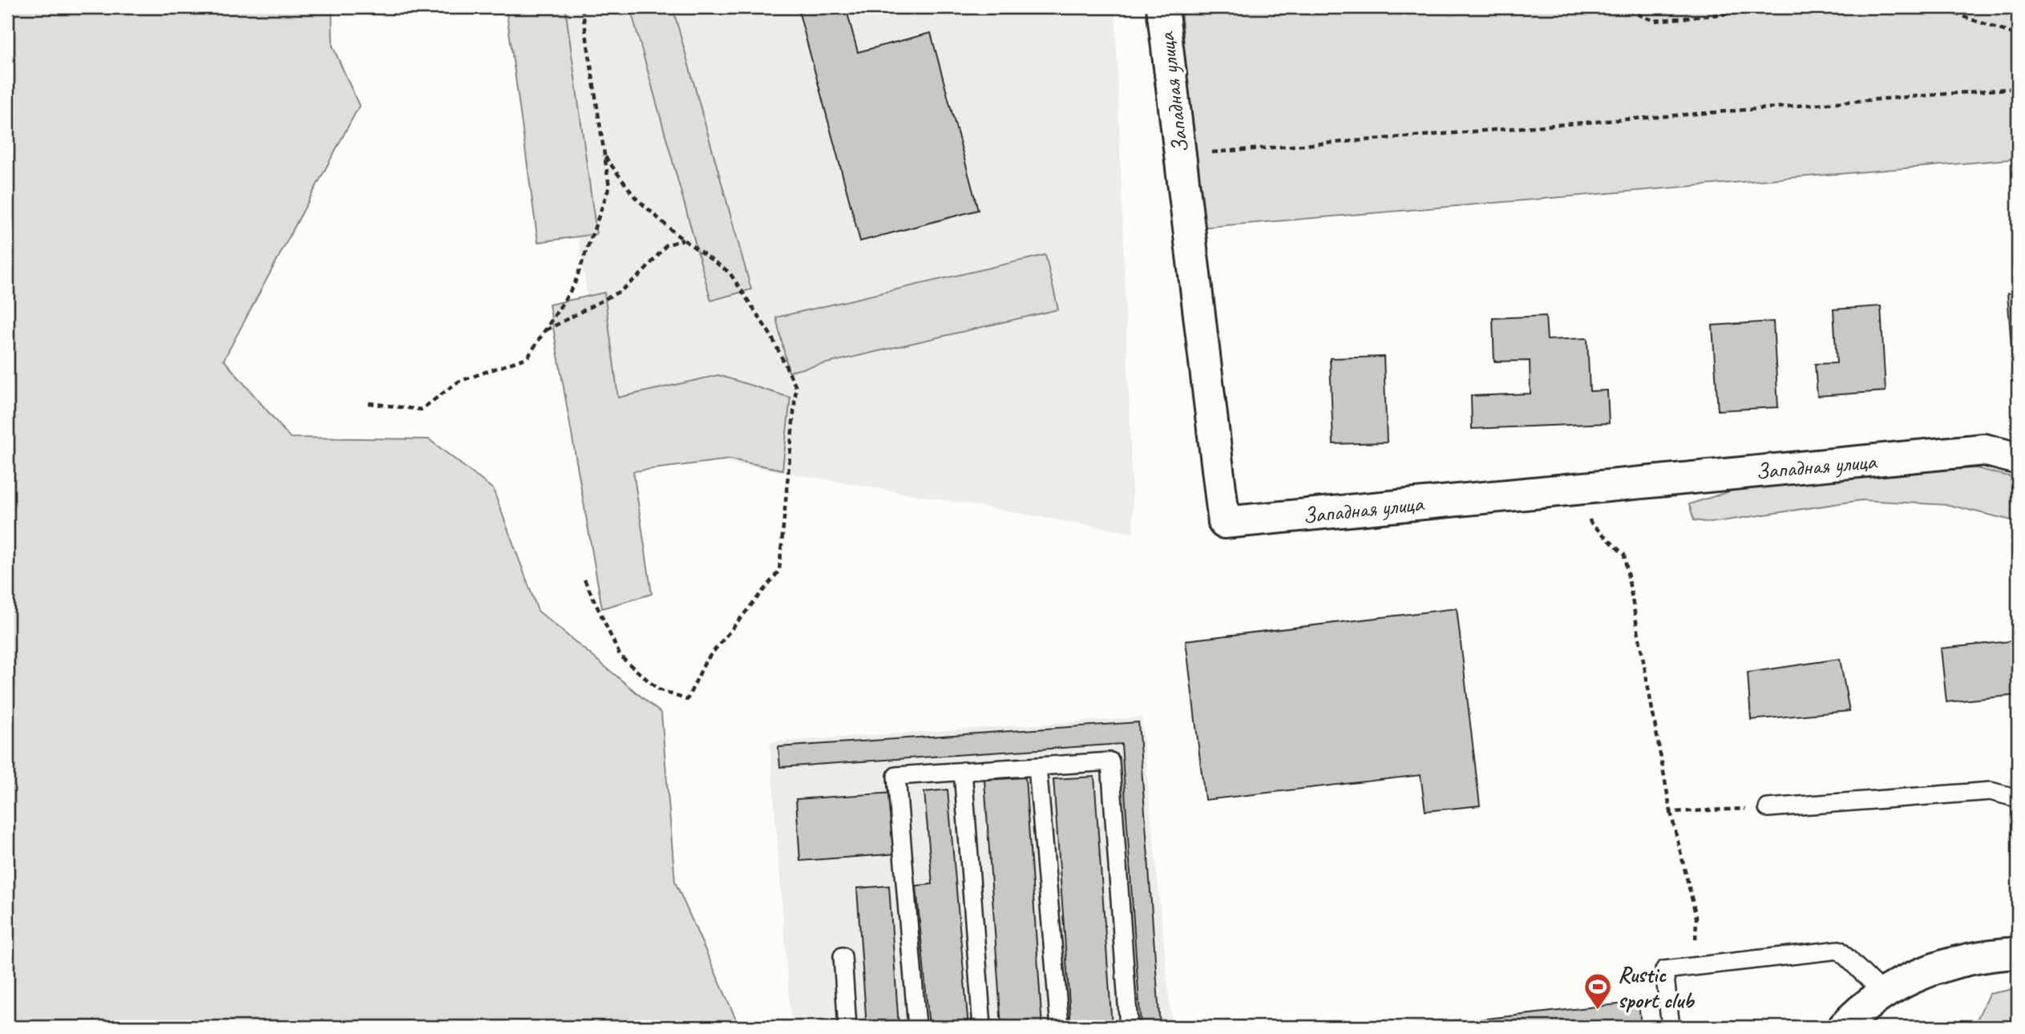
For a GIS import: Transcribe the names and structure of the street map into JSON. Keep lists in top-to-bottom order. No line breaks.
{"streets":{"street":["Западная улица"]},"places":{"sports":["Rustic sport club"]}}
